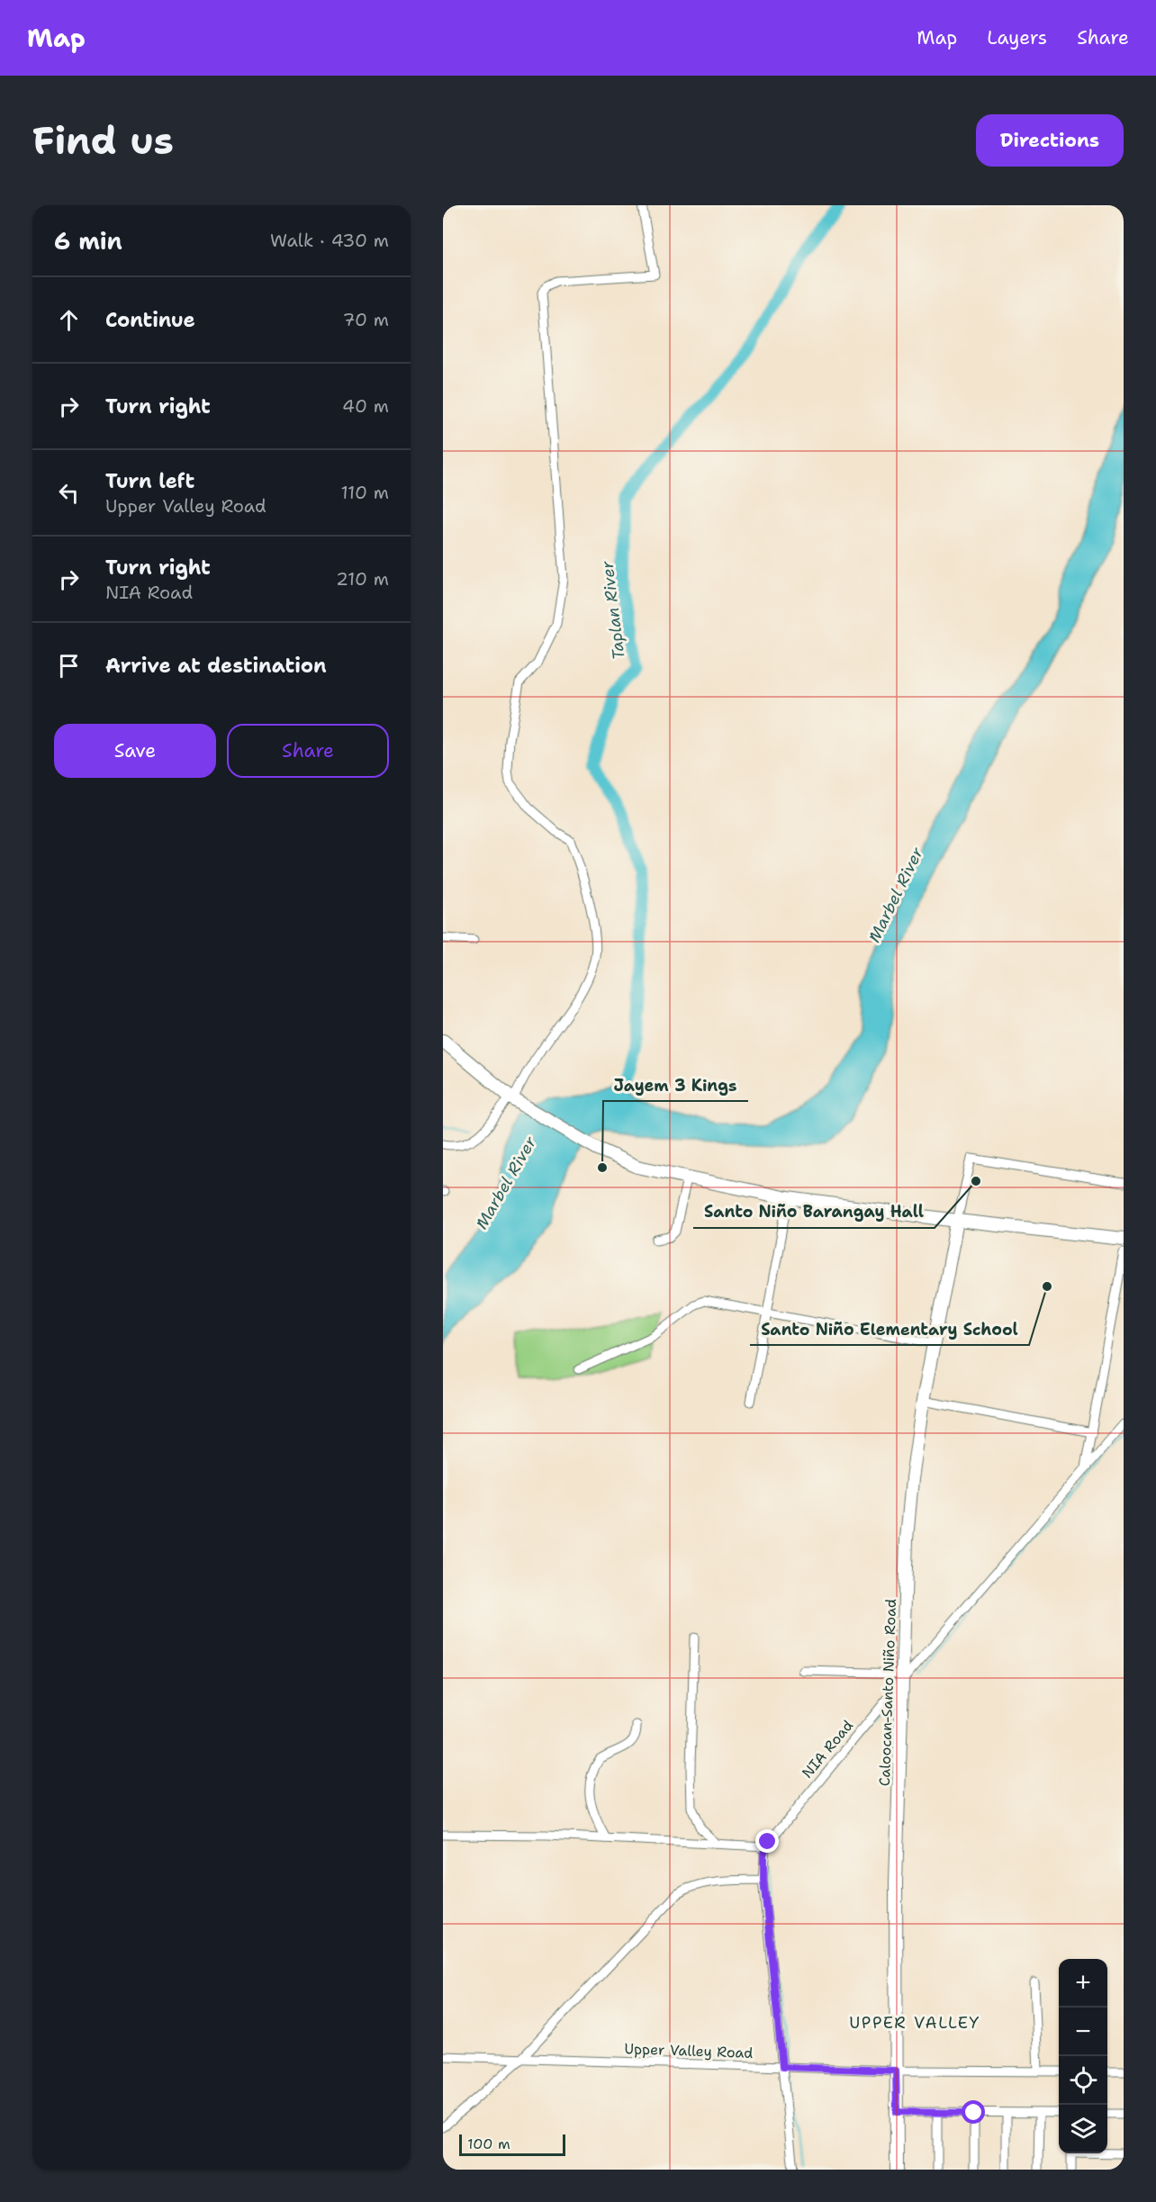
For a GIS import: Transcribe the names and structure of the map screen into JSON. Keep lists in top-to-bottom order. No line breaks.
{"streets":{"street":["Caloocan-Santo Niño Road","NIA Road","Upper Valley Road"]},"crossings":[["Caloocan-Santo Niño Road","NIA Road"],["Caloocan-Santo Niño Road","Upper Valley Road"]],"districts":["UPPER VALLEY"],"water":["Taplan River","Marbel River"],"places":["Jayem 3 Kings","Santo Niño Barangay Hall","Santo Niño Elementary School"],"scale_bar":"100 m","page":{"header":"Map","nav":["Map","Layers","Share"],"buttons":["Directions",["Save","Share"]],"title":"Find us","heading":["6 min","Walk · 430 m"],"list":[["Continue","70 m"],["Turn right","40 m"],["Turn left","Upper Valley Road","110 m"],["Turn right","NIA Road","210 m"],"Arrive at destination"],"map_buttons":["+","−"],"scale":"100 m"}}
